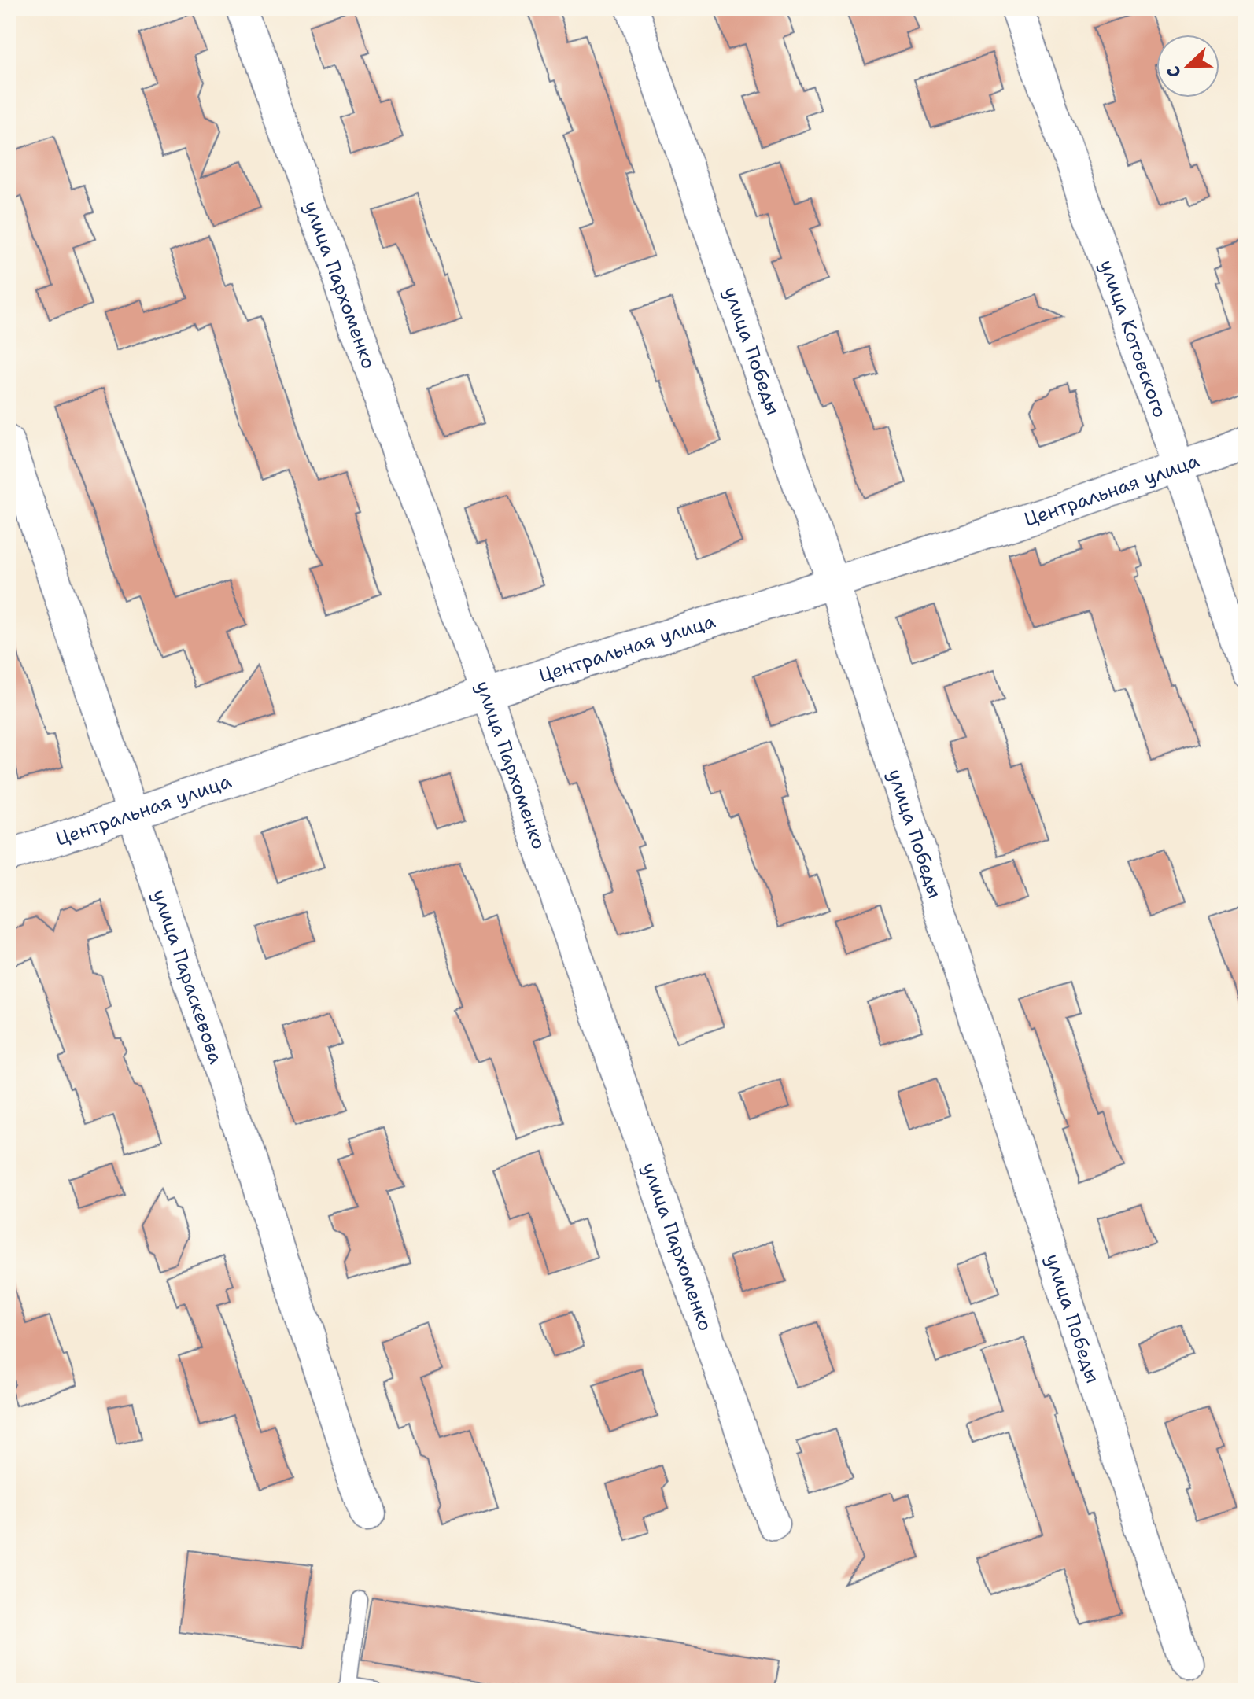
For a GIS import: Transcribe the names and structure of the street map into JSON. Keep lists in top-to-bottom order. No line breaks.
{"streets":{"street":["улица Пархоменко","улица Котовского","улица Победы","Центральная улица","улица Параскевова"]},"crossings":[["улица Пархоменко","Центральная улица"],["улица Котовского","Центральная улица"],["улица Победы","Центральная улица"],["Центральная улица","улица Параскевова"]],"north":"left"}
